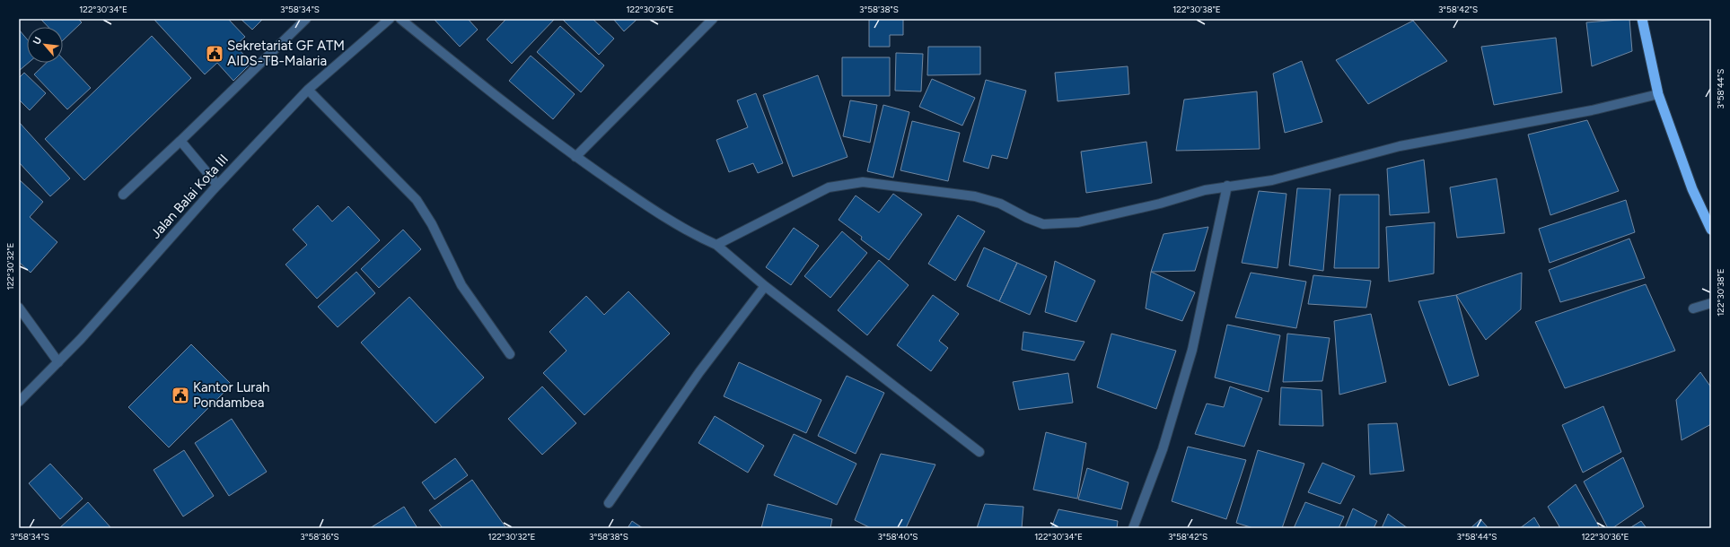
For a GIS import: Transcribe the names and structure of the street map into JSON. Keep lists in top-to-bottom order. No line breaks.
{"streets":{"street":["Jalan Balai Kota III"]},"places":{"public building":["Sekretariat GF ATM AIDS-TB-Malaria","Kantor Lurah Pondambea"]},"north":"top left","coordinates":["122°30'34\"E","3°58'34\"S","122°30'36\"E","3°58'38\"S","122°30'38\"E","3°58'42\"S","3°58'44\"S","122°30'32\"E","3°58'36\"S","3°58'40\"S"]}
